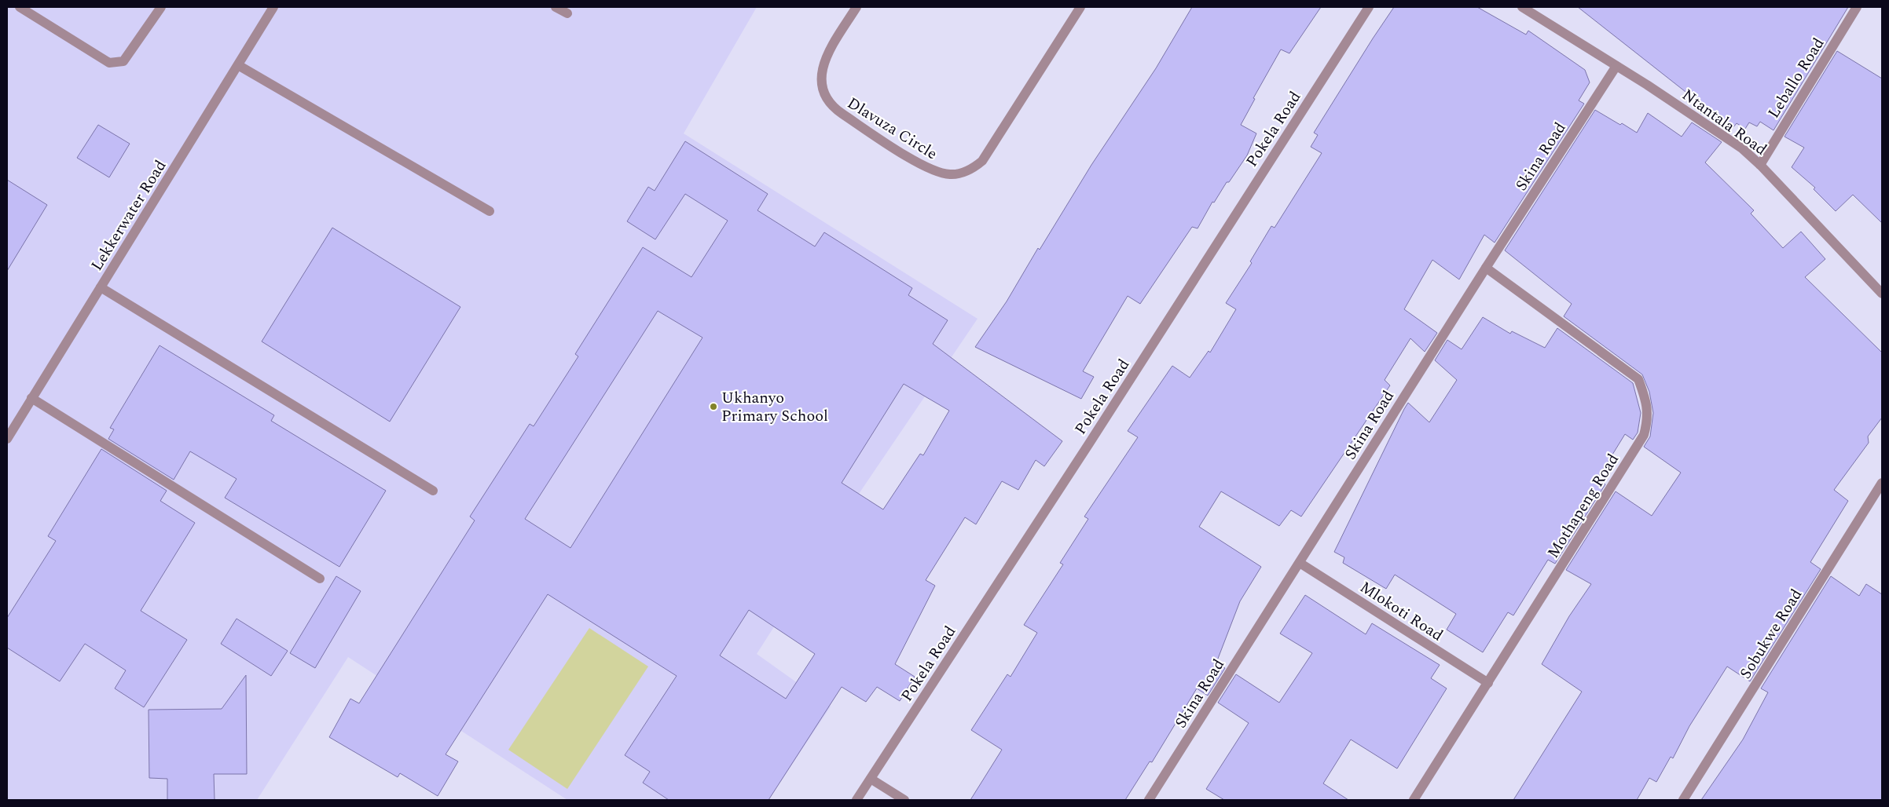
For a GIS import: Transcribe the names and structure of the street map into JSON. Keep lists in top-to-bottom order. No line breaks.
{"streets":{"street":["Leballo Road","Ntantala Road","Dlavuza Circle","Pokela Road","Skina Road","Lekkerwater Road","Mothapeng Road","Mlokoti Road","Sobukwe Road"]},"crossings":[["Leballo Road","Ntantala Road"],["Ntantala Road","Skina Road"],["Skina Road","Mothapeng Road"],["Skina Road","Mlokoti Road"],["Mothapeng Road","Mlokoti Road"]],"places":["Ukhanyo Primary School"]}
